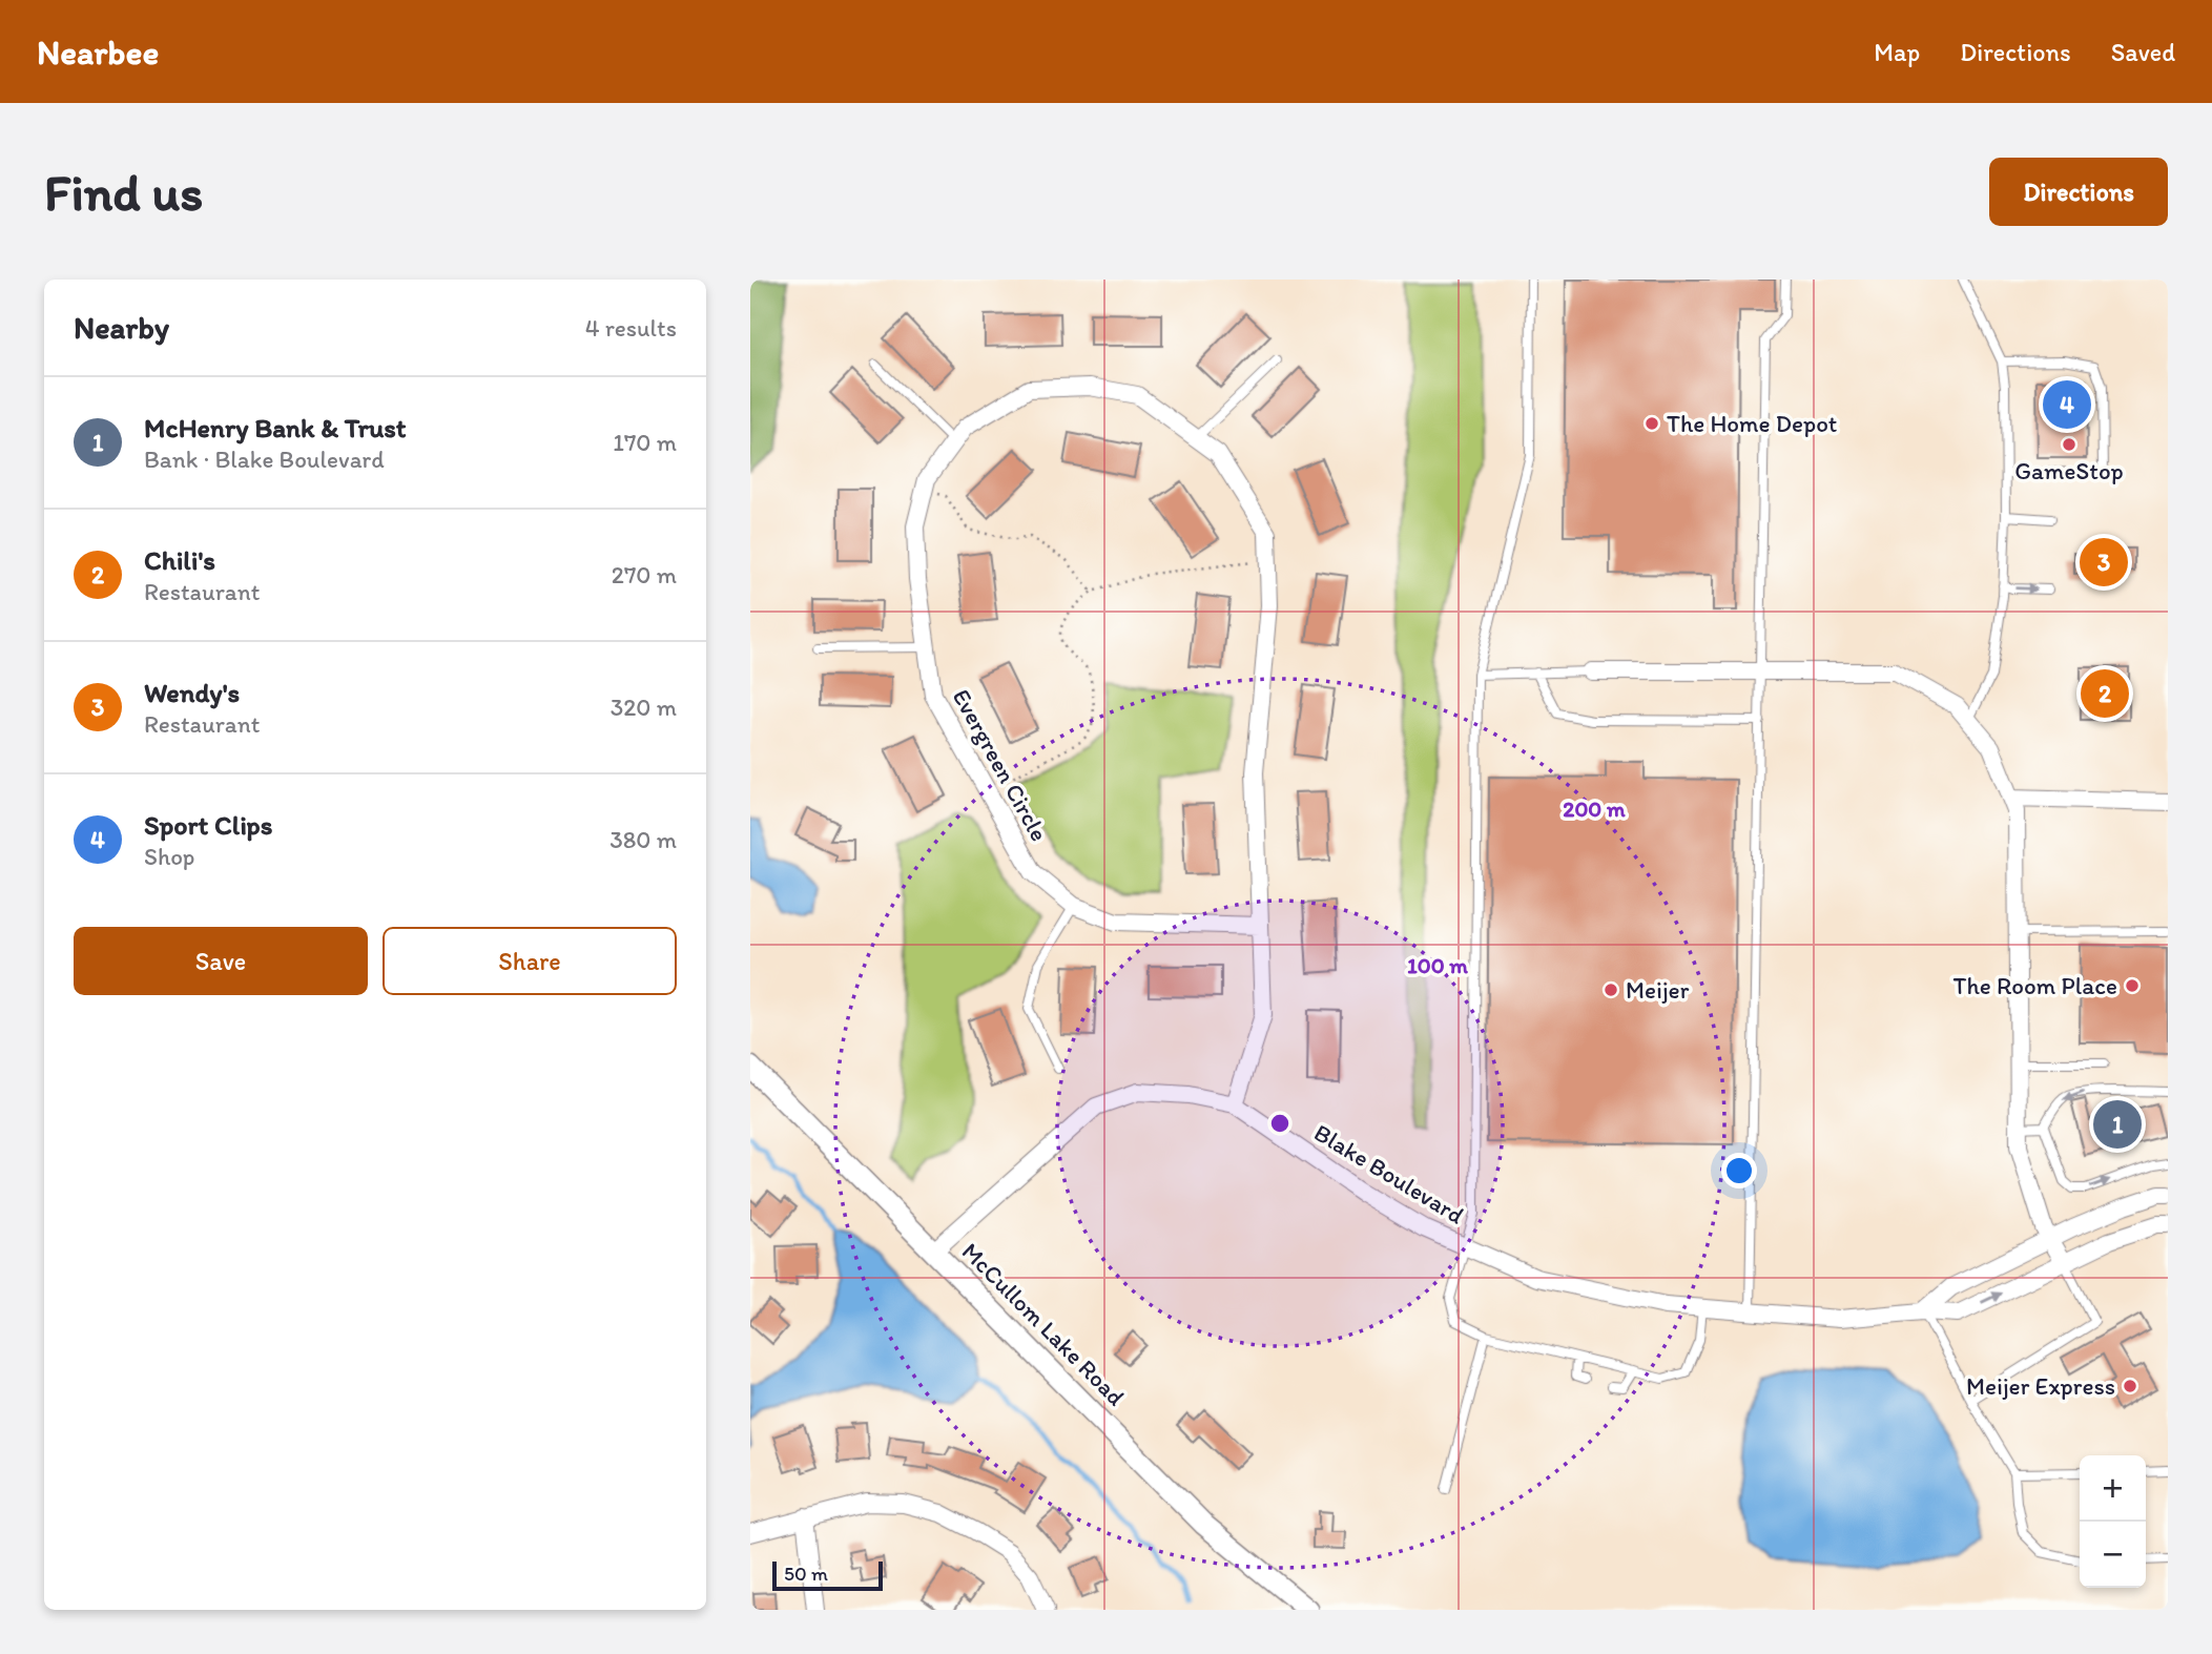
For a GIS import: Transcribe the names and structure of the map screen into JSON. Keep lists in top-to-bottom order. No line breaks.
{"streets":{"street":["Evergreen Circle","Blake Boulevard","McCullom Lake Road"]},"crossings":[["Evergreen Circle","Blake Boulevard"],["Blake Boulevard","McCullom Lake Road"]],"places":["The Home Depot","GameStop","The Room Place","Meijer","Meijer Express"],"scale_bar":"50 m","page":{"header":"Nearbee","nav":["Map","Directions","Saved"],"buttons":["Directions",["Save","Share"]],"title":"Find us","heading":["Nearby","4 results"],"list":[{"mark":"1","name":"McHenry Bank & Trust","note":"Bank · Blake Boulevard","value":"170 m"},{"mark":"2","name":"Chili's","note":"Restaurant","value":"270 m"},{"mark":"3","name":"Wendy's","note":"Restaurant","value":"320 m"},{"mark":"4","name":"Sport Clips","note":"Shop","value":"380 m"}],"pins":["4","3","2","1"],"map_buttons":["+","−"],"scale":"50 m"},"rings":["200 m","100 m"]}
